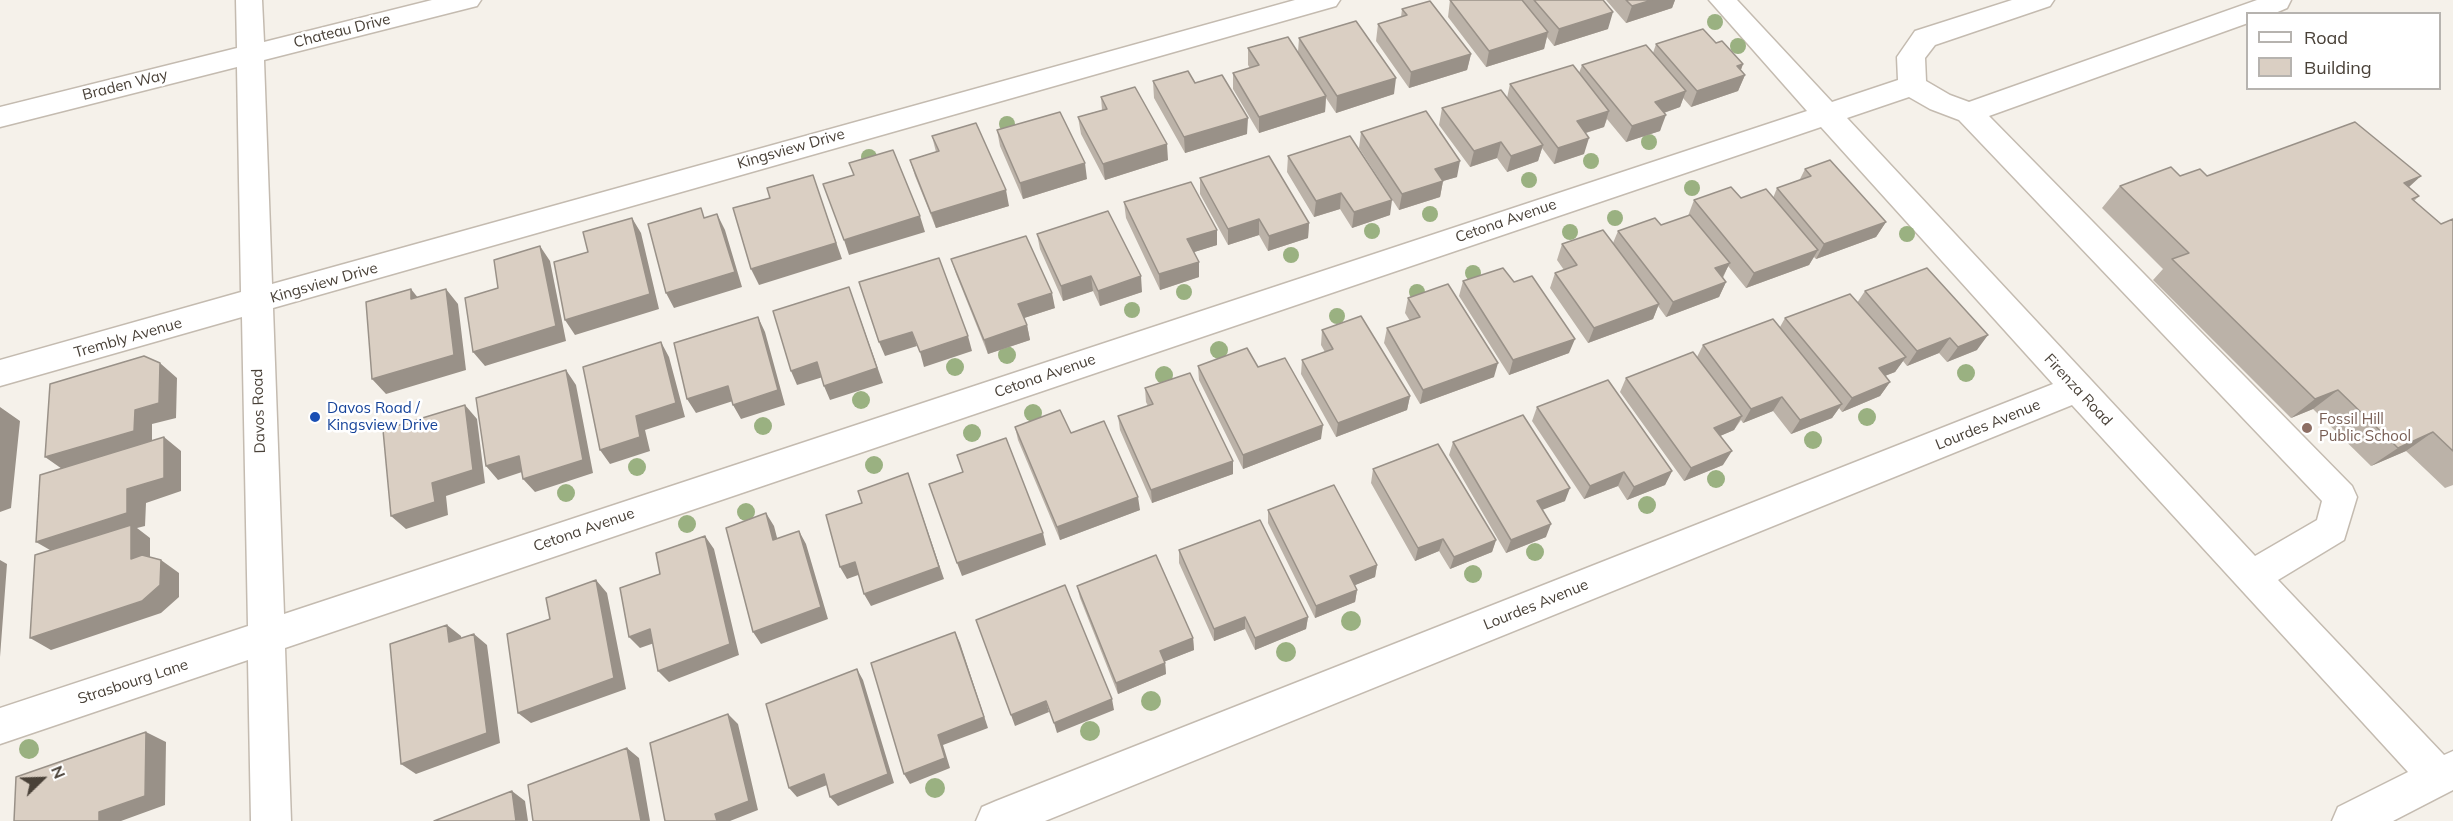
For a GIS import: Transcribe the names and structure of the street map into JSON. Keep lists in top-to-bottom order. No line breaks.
{"streets":{"street":["Chateau Drive","Braden Way","Kingsview Drive","Cetona Avenue","Trembly Avenue","Firenza Road","Davos Road","Lourdes Avenue","Strasbourg Lane"]},"crossings":[["Chateau Drive","Braden Way"],["Chateau Drive","Davos Road"],["Braden Way","Davos Road"],["Kingsview Drive","Trembly Avenue"],["Kingsview Drive","Davos Road"],["Cetona Avenue","Firenza Road"],["Cetona Avenue","Davos Road"],["Cetona Avenue","Strasbourg Lane"],["Trembly Avenue","Davos Road"],["Firenza Road","Lourdes Avenue"],["Davos Road","Strasbourg Lane"]],"places":["Davos Road / Kingsview Drive","Fossil Hill Public School"],"legend":["Road","Building"],"north":"top right"}
